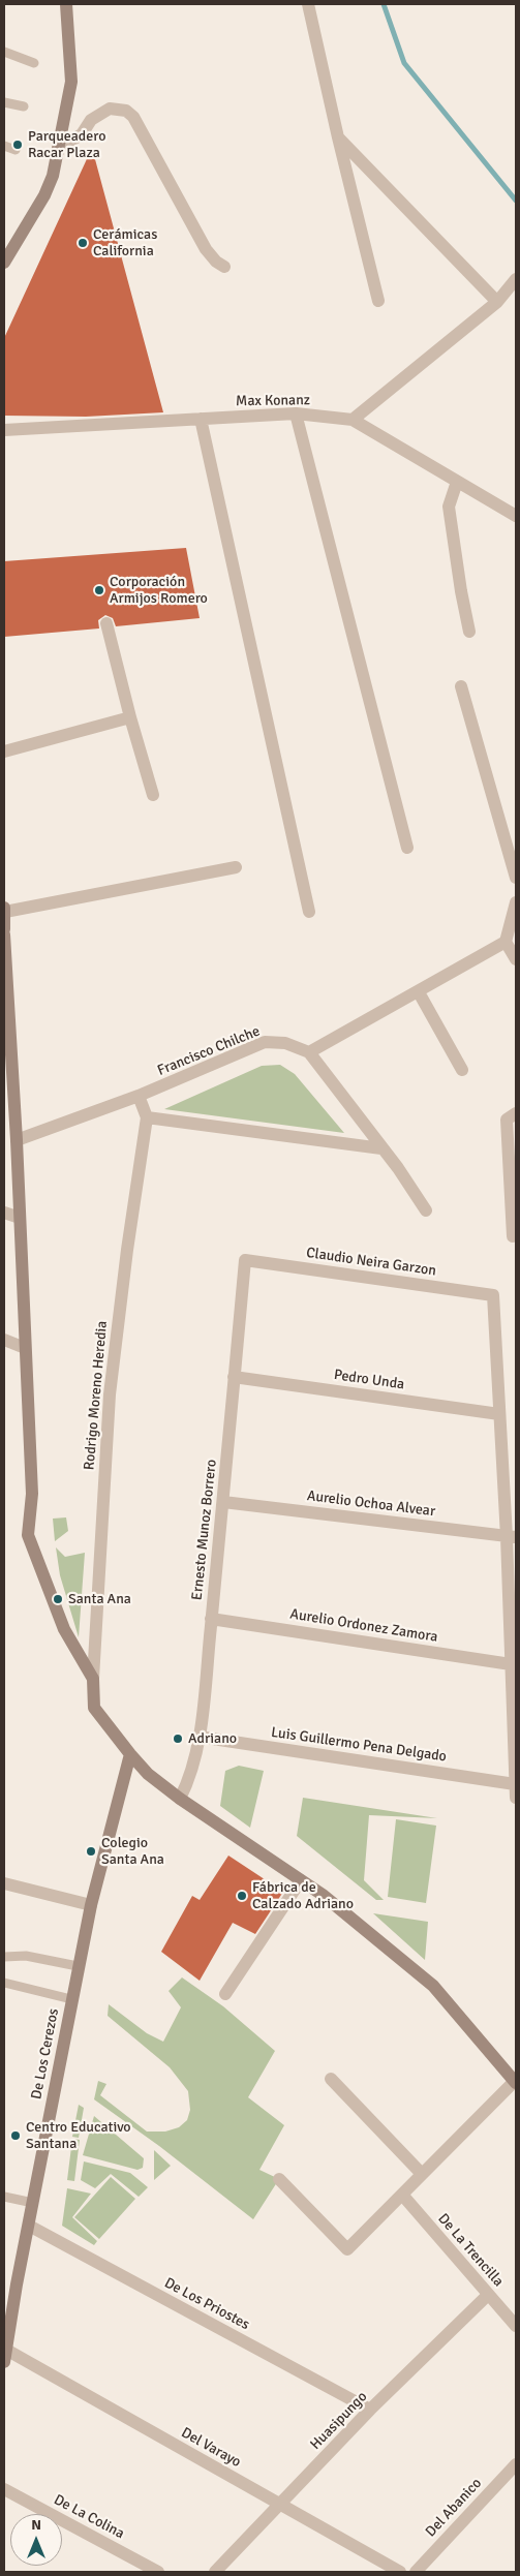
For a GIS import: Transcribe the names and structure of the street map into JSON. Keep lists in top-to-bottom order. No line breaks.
{"streets":{"street":["Max Konanz","Francisco Chilche","Claudio Neira Garzon","Pedro Unda","Rodrigo Moreno Heredia","Aurelio Ochoa Alvear","Ernesto Munoz Borrero","Aurelio Ordonez Zamora","Luis Guillermo Pena Delgado","De Los Cerezos","De La Trencilla","De Los Priostes","Huasipungo","Del Varayo","Del Abanico","De La Colina"]},"crossings":[["Claudio Neira Garzon","Pedro Unda"],["Claudio Neira Garzon","Ernesto Munoz Borrero"],["Pedro Unda","Ernesto Munoz Borrero"],["Aurelio Ochoa Alvear","Ernesto Munoz Borrero"],["Ernesto Munoz Borrero","Aurelio Ordonez Zamora"],["Ernesto Munoz Borrero","Luis Guillermo Pena Delgado"],["De Los Cerezos","De Los Priostes"],["De Los Cerezos","Del Varayo"],["De La Trencilla","Huasipungo"],["De Los Priostes","Huasipungo"],["Huasipungo","Del Varayo"]],"places":["Parqueadero Racar Plaza","Cerámicas California","Corporación Armijos Romero","Santa Ana","Adriano","Colegio Santa Ana","Fábrica de Calzado Adriano","Centro Educativo Santana"],"north":"top"}
